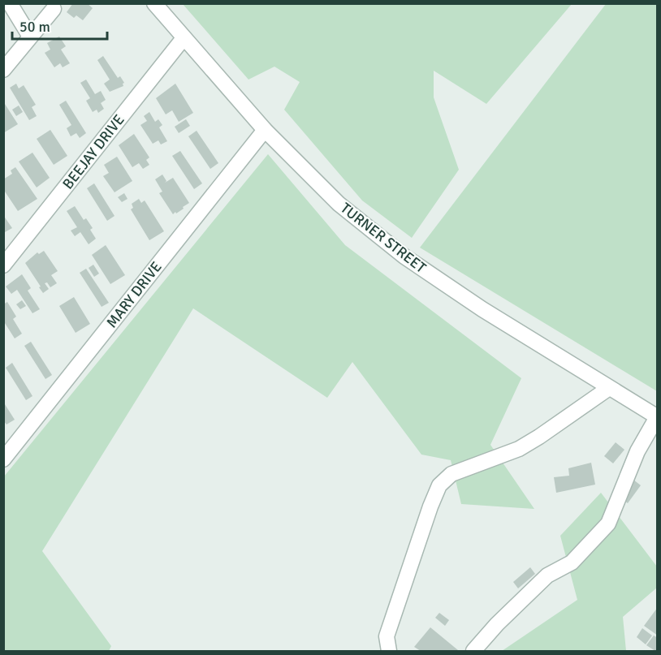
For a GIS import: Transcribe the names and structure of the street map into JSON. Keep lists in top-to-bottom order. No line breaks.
{"streets":{"street":["BEEJAY DRIVE","TURNER STREET","MARY DRIVE"]},"crossings":[["BEEJAY DRIVE","TURNER STREET"],["TURNER STREET","MARY DRIVE"]],"scale_bar":"50 m"}
